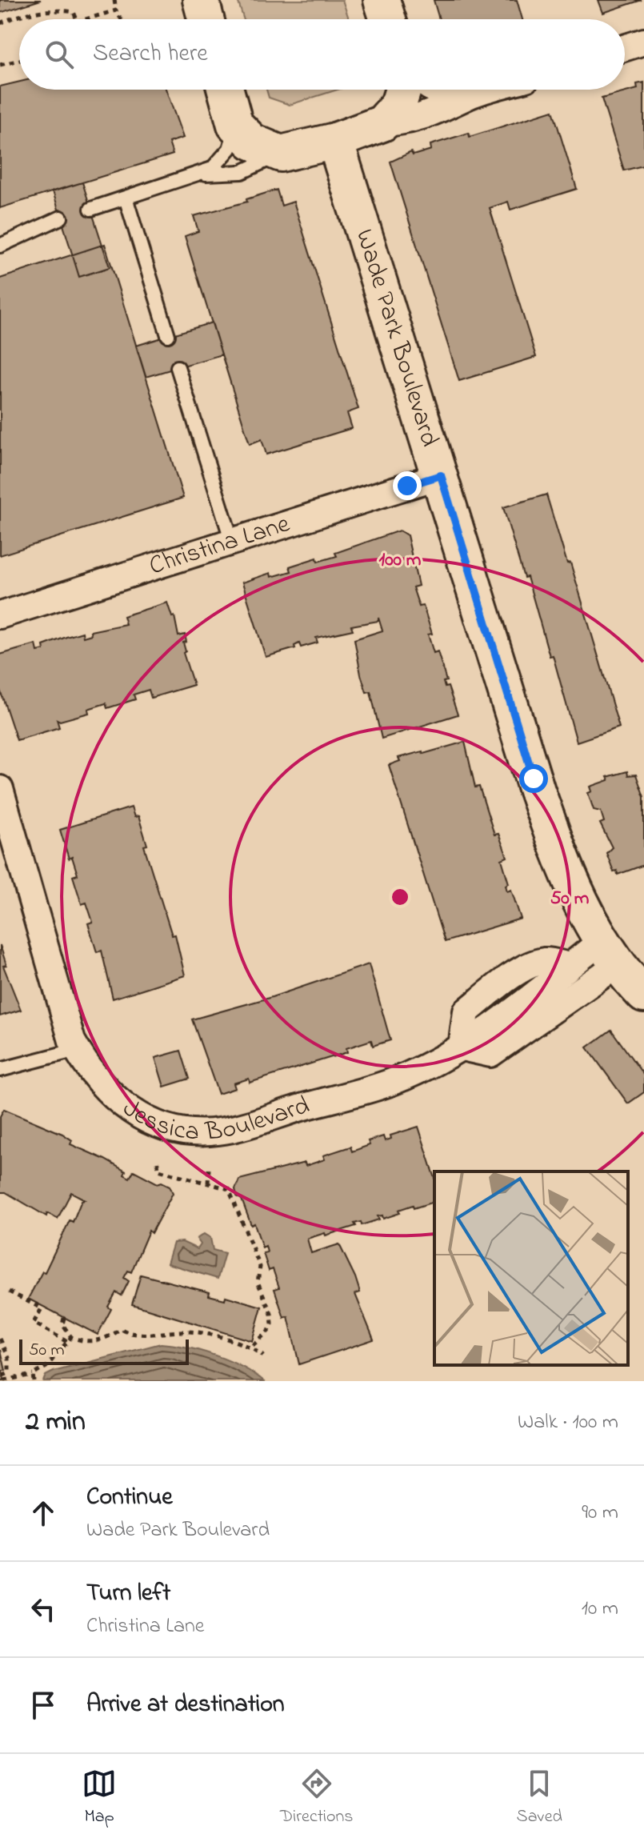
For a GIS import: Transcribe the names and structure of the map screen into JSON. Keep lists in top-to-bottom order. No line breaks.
{"streets":{"street":["Wade Park Boulevard","Christina Lane","Jessica Boulevard"]},"crossings":[["Wade Park Boulevard","Christina Lane"]],"scale_bar":"50 m","page":{"search":"Search here","scale":"50 m","heading":["2 min","Walk · 100 m"],"list":[["Continue","Wade Park Boulevard","90 m"],["Turn left","Christina Lane","10 m"],"Arrive at destination"],"nav":["Map","Directions","Saved"]},"rings":["100 m","50 m"]}
